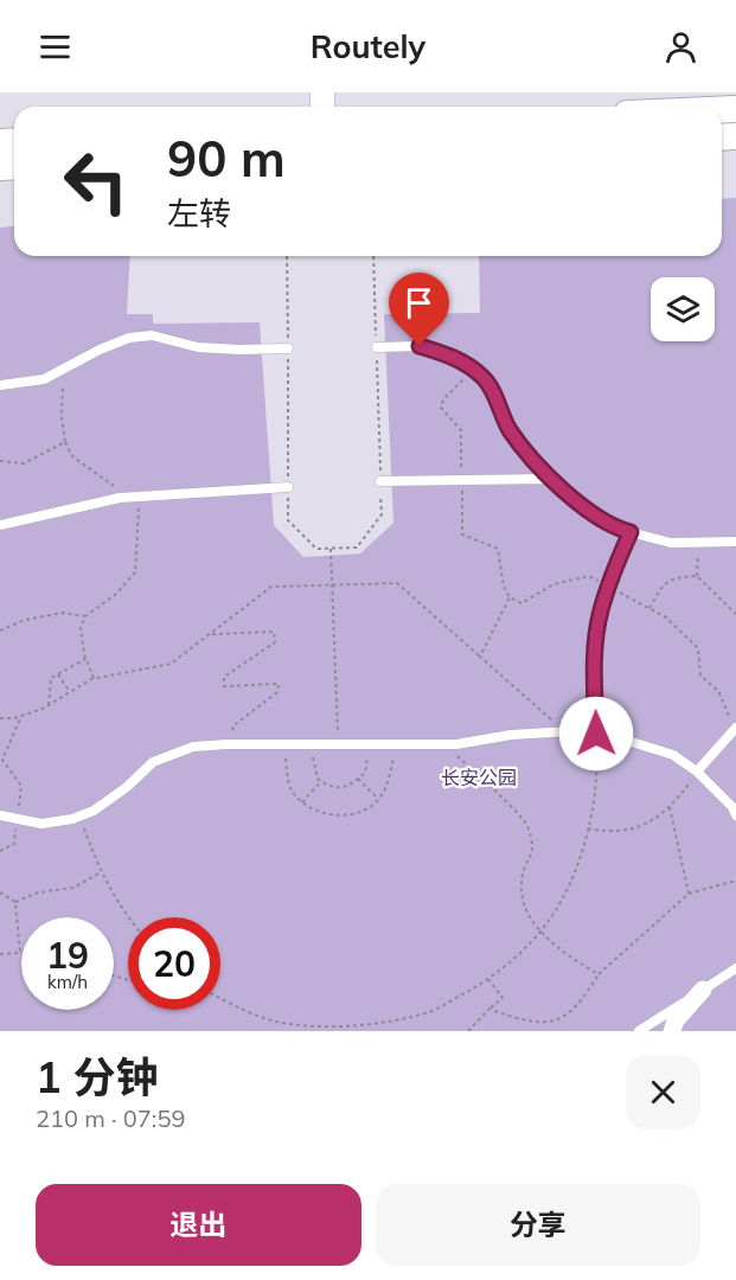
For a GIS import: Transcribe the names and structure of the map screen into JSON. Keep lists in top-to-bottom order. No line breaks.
{"parks":["长安公园"],"page":{"header":"Routely","turn":["90 m","左转"],"speed":"19 km/h","limit":"20","heading":["1 分钟","210 m · 07:59"],"buttons":["退出","分享"]}}
